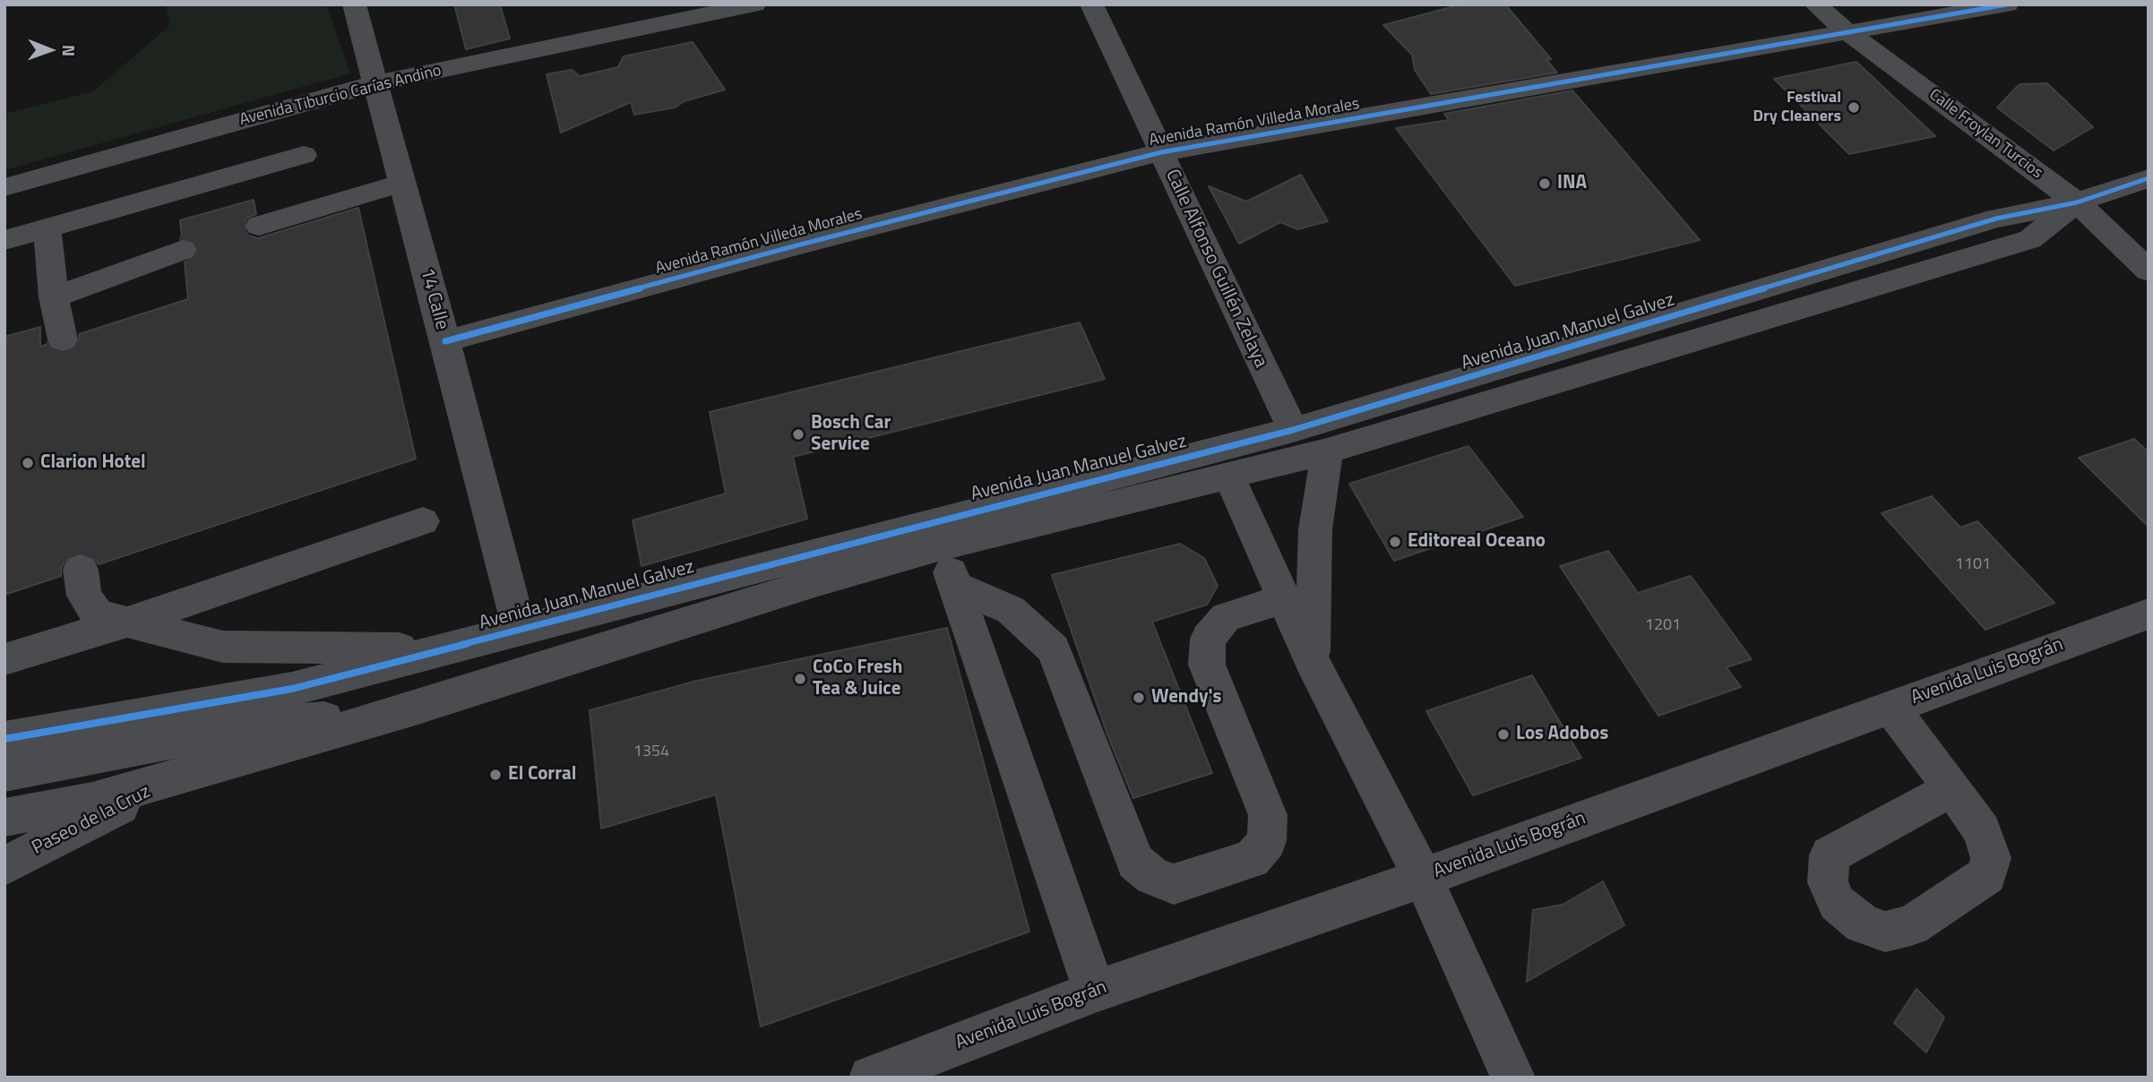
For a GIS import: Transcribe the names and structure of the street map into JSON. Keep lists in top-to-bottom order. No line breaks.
{"streets":{"street":["Avenida Tiburcio Carías Andino","Avenida Ramón Villeda Morales","Calle Froylan Turcios","Calle Alfonso Guillén Zelaya","14 Calle","Avenida Juan Manuel Galvez","Avenida Luis Bográn","Paseo de la Cruz"]},"crossings":[["Avenida Tiburcio Carías Andino","14 Calle"],["Avenida Ramón Villeda Morales","Calle Froylan Turcios"],["Avenida Ramón Villeda Morales","Calle Alfonso Guillén Zelaya"],["Avenida Ramón Villeda Morales","14 Calle"],["Calle Froylan Turcios","Avenida Juan Manuel Galvez"],["Calle Alfonso Guillén Zelaya","Avenida Juan Manuel Galvez"],["14 Calle","Avenida Juan Manuel Galvez"],["Avenida Juan Manuel Galvez","Paseo de la Cruz"]],"places":["Festival Dry Cleaners","INA","Bosch Car Service","Clarion Hotel","Editoreal Oceano","CoCo Fresh Tea & Juice","Wendy's","Los Adobos","El Corral"],"house_numbers":["1101","1201","1354"],"north":"right"}
